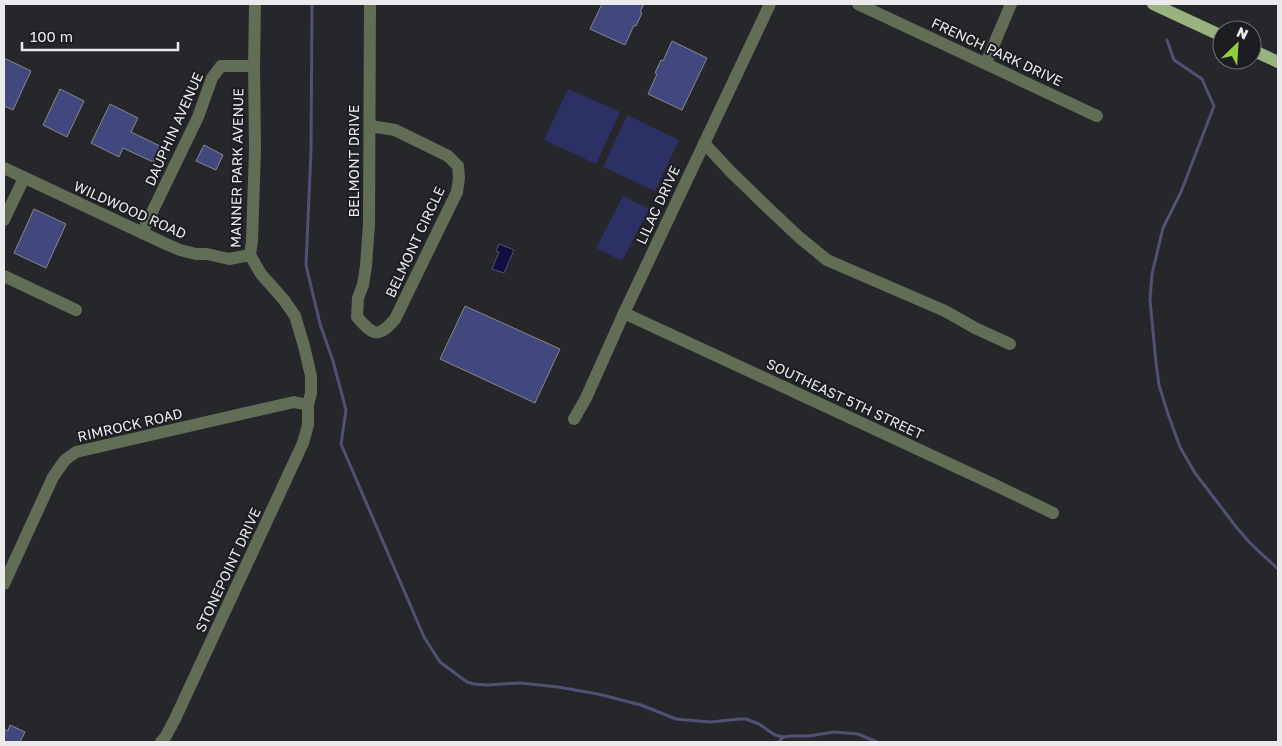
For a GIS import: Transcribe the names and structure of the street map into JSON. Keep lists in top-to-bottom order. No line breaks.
{"streets":{"street":["FRENCH PARK DRIVE","DAUPHIN AVENUE","BELMONT DRIVE","MANNER PARK AVENUE","LILAC DRIVE","WILDWOOD ROAD","BELMONT CIRCLE","SOUTHEAST 5TH STREET","RIMROCK ROAD","STONEPOINT DRIVE"]},"crossings":[["DAUPHIN AVENUE","MANNER PARK AVENUE"],["DAUPHIN AVENUE","WILDWOOD ROAD"],["BELMONT DRIVE","BELMONT CIRCLE"],["MANNER PARK AVENUE","WILDWOOD ROAD"],["MANNER PARK AVENUE","RIMROCK ROAD"],["MANNER PARK AVENUE","STONEPOINT DRIVE"],["LILAC DRIVE","SOUTHEAST 5TH STREET"],["RIMROCK ROAD","STONEPOINT DRIVE"]],"scale_bar":"100 m","north":"top right"}
